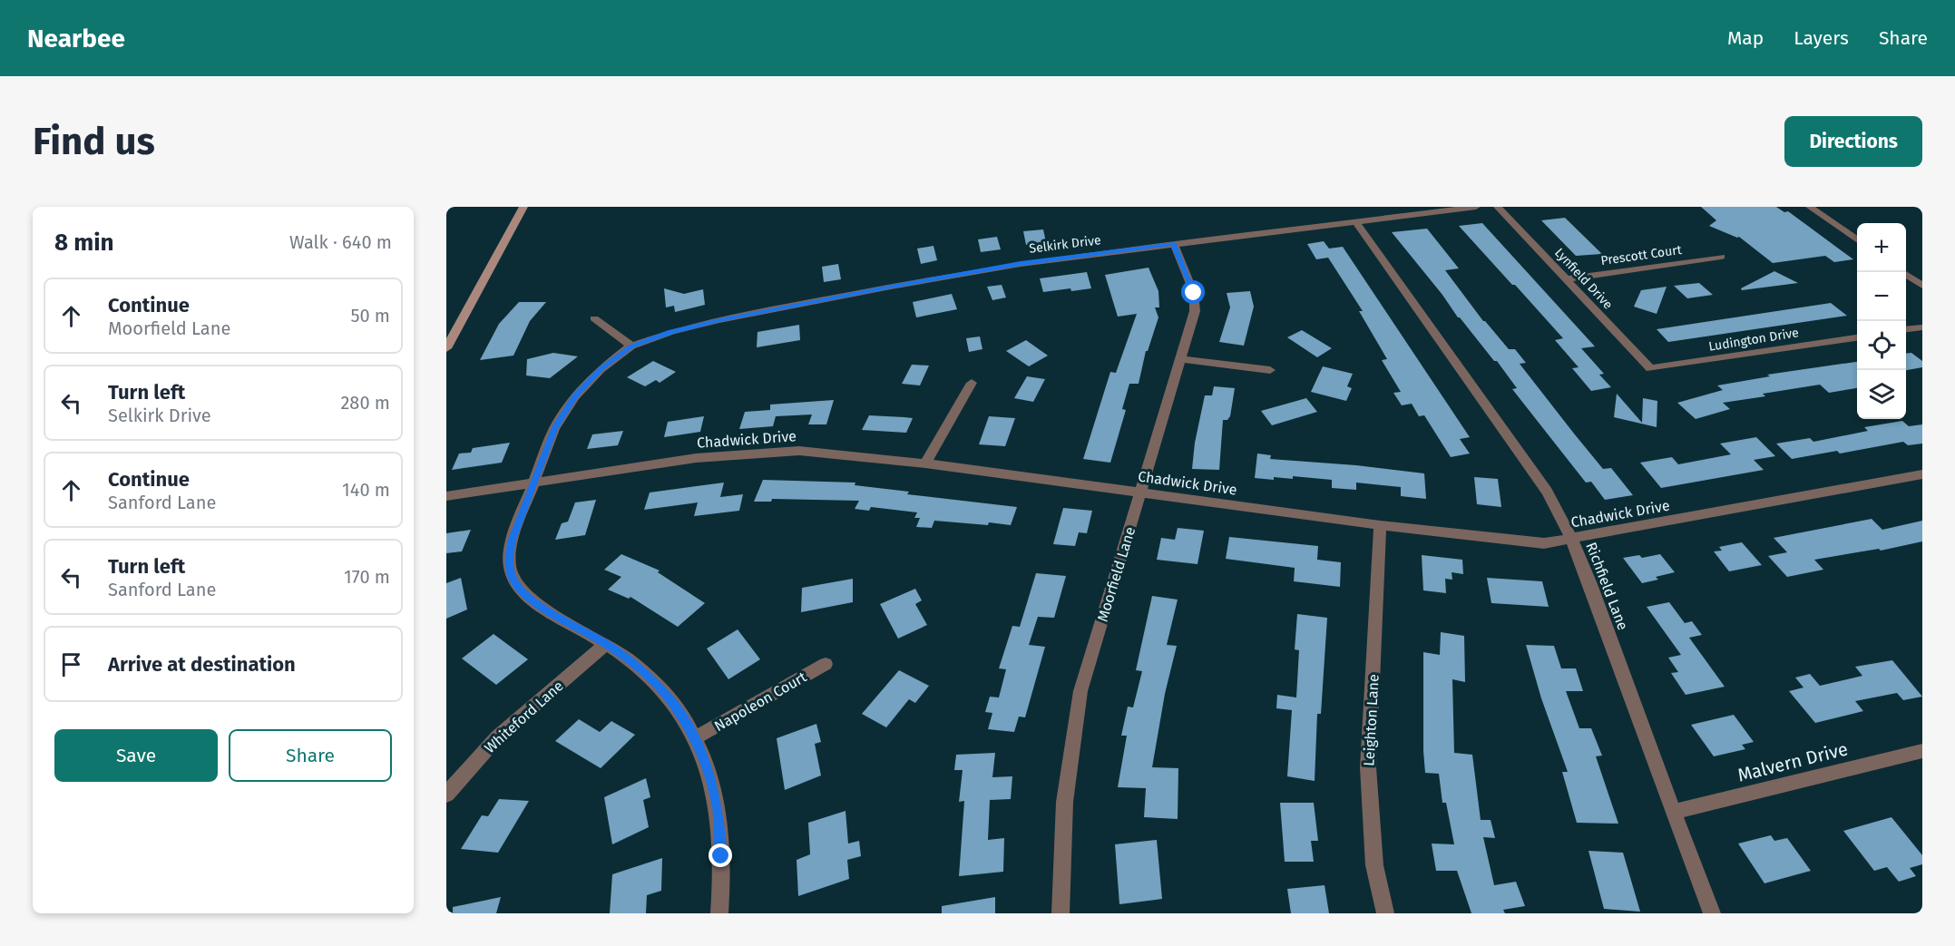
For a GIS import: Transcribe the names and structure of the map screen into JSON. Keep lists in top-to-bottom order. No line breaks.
{"streets":{"street":["Selkirk Drive","Prescott Court","Lynfield Drive","Ludington Drive","Chadwick Drive","Moorfield Lane","Richfield Lane","Napoleon Court","Whiteford Lane","Leighton Lane","Malvern Drive"]},"crossings":[["Selkirk Drive","Chadwick Drive"],["Selkirk Drive","Moorfield Lane"],["Selkirk Drive","Richfield Lane"],["Selkirk Drive","Napoleon Court"],["Selkirk Drive","Whiteford Lane"],["Prescott Court","Lynfield Drive"],["Lynfield Drive","Ludington Drive"],["Chadwick Drive","Moorfield Lane"],["Chadwick Drive","Richfield Lane"],["Chadwick Drive","Leighton Lane"],["Richfield Lane","Malvern Drive"]],"page":{"header":"Nearbee","nav":["Map","Layers","Share"],"buttons":["Directions",["Save","Share"]],"title":"Find us","heading":["8 min","Walk · 640 m"],"map_buttons":["+","−"],"list":[["Continue","Moorfield Lane","50 m"],["Turn left","Selkirk Drive","280 m"],["Continue","Sanford Lane","140 m"],["Turn left","Sanford Lane","170 m"],"Arrive at destination"]}}
